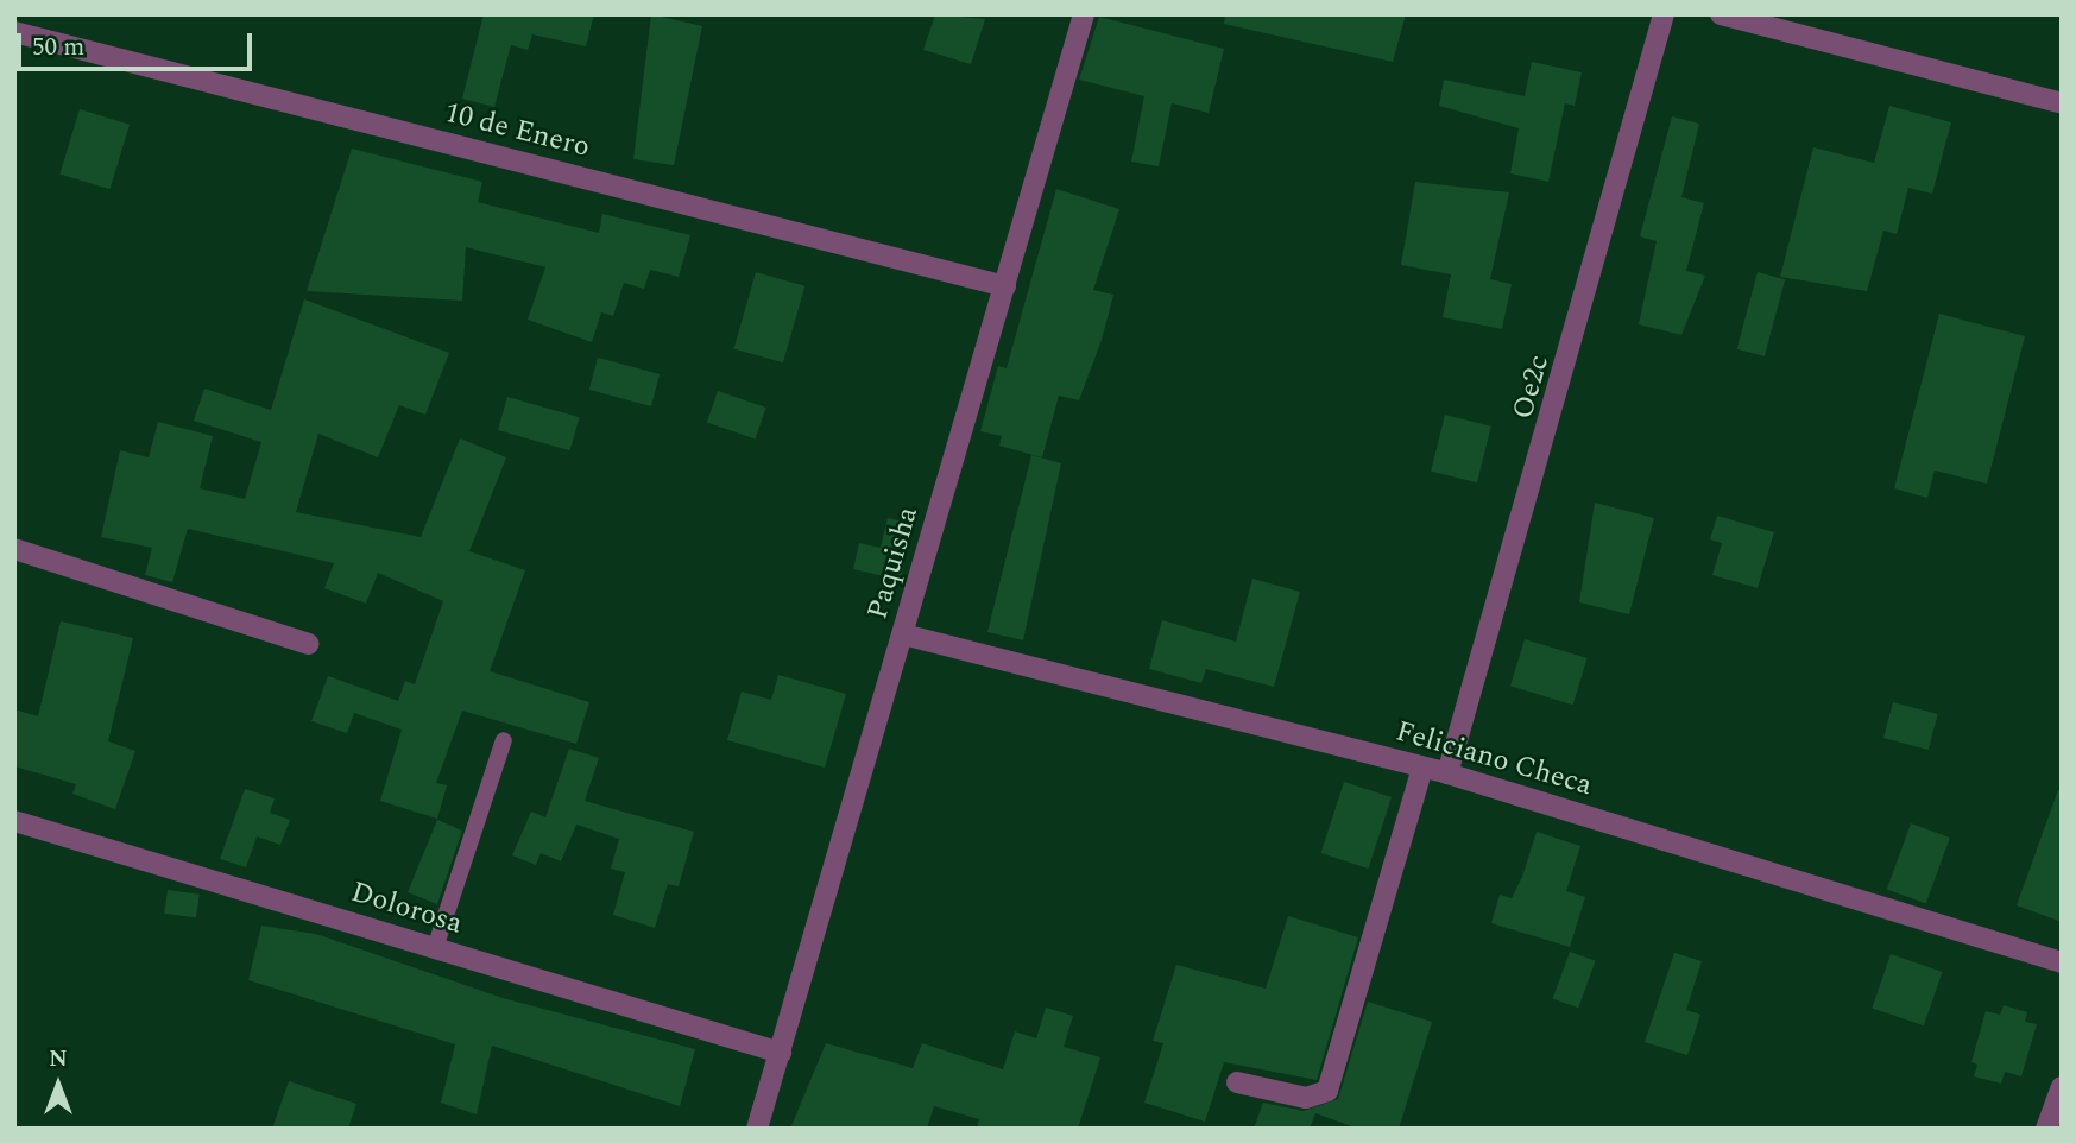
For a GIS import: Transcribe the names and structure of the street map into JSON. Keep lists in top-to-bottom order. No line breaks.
{"streets":{"street":["10 de Enero","Oe2c","Paquisha","Feliciano Checa","Dolorosa"]},"crossings":[["10 de Enero","Paquisha"],["Oe2c","Feliciano Checa"],["Paquisha","Feliciano Checa"],["Paquisha","Dolorosa"]],"scale_bar":"50 m","north":"top"}
